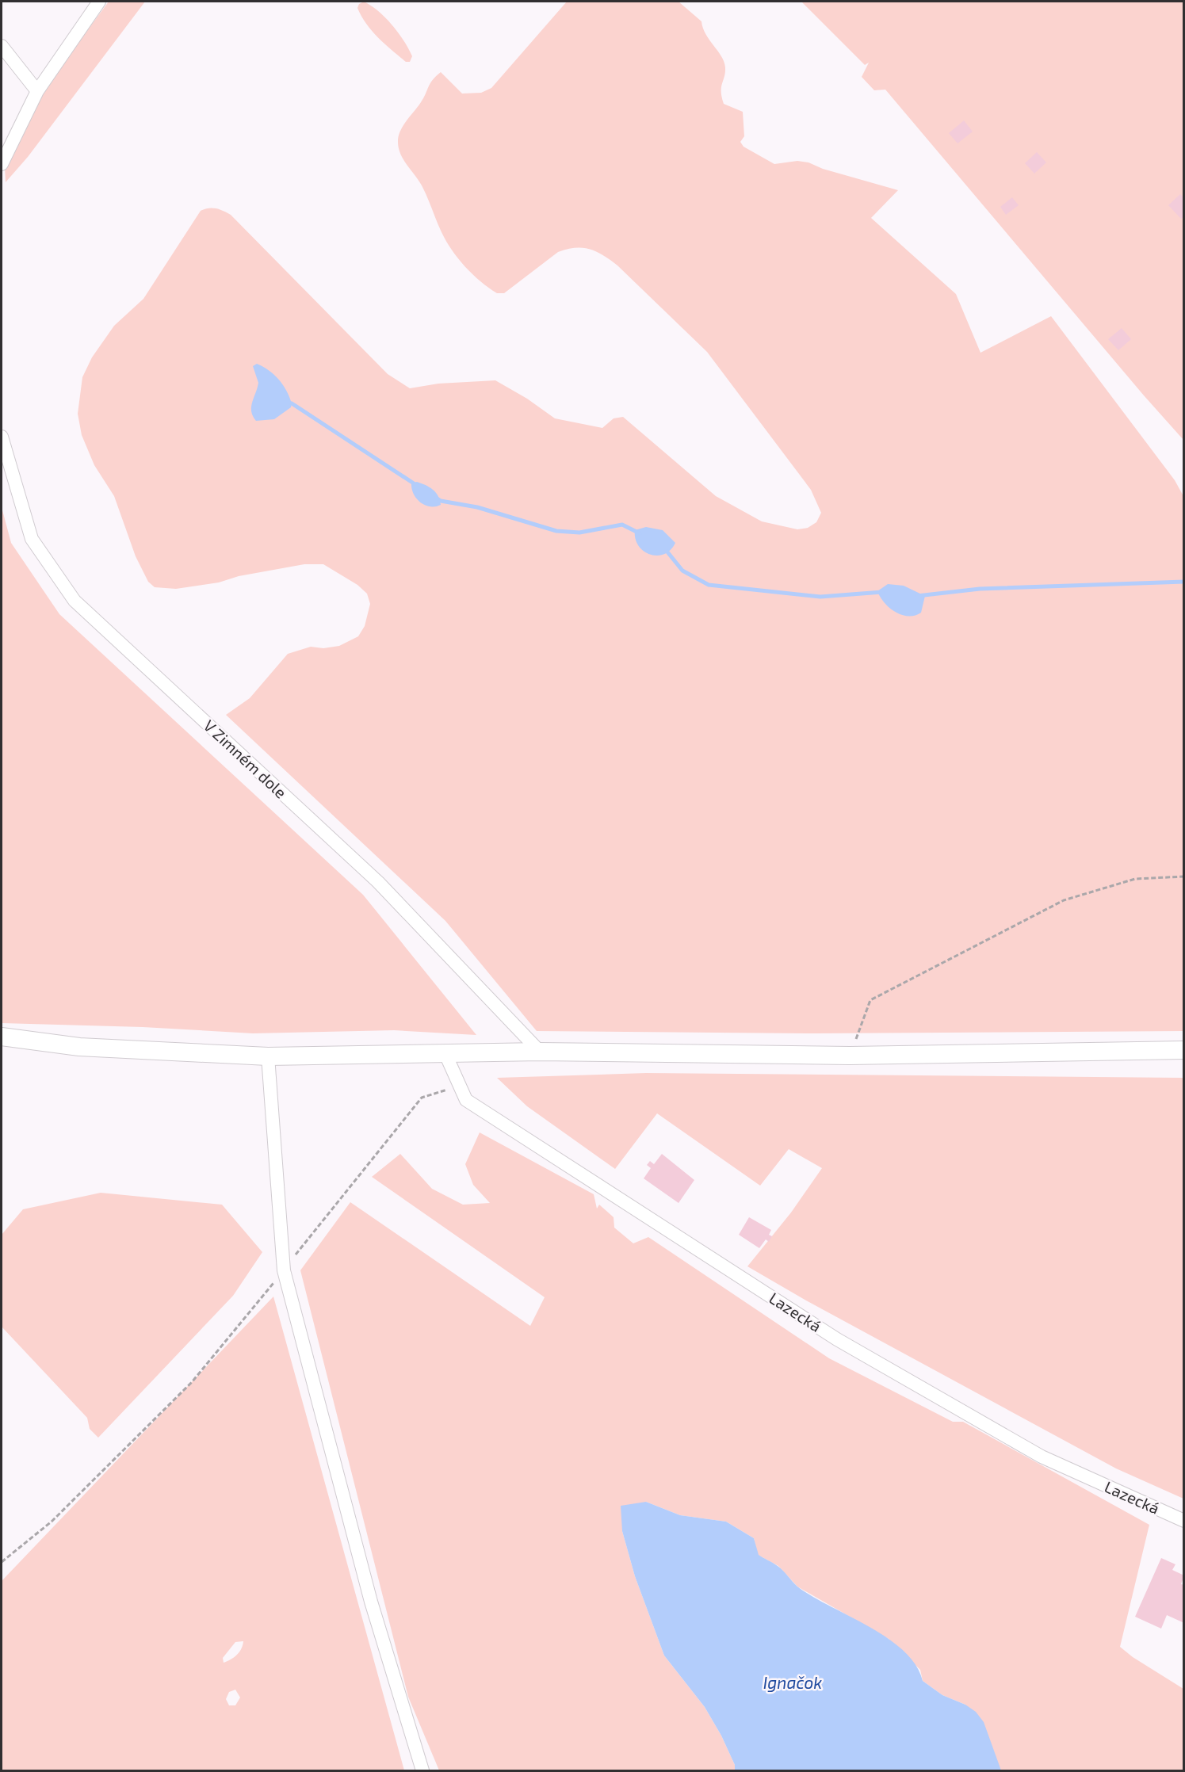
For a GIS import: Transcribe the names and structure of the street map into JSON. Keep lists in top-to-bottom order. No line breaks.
{"streets":{"street":["V Zimném dole","Lazecká"]},"water":["Ignačok"]}
